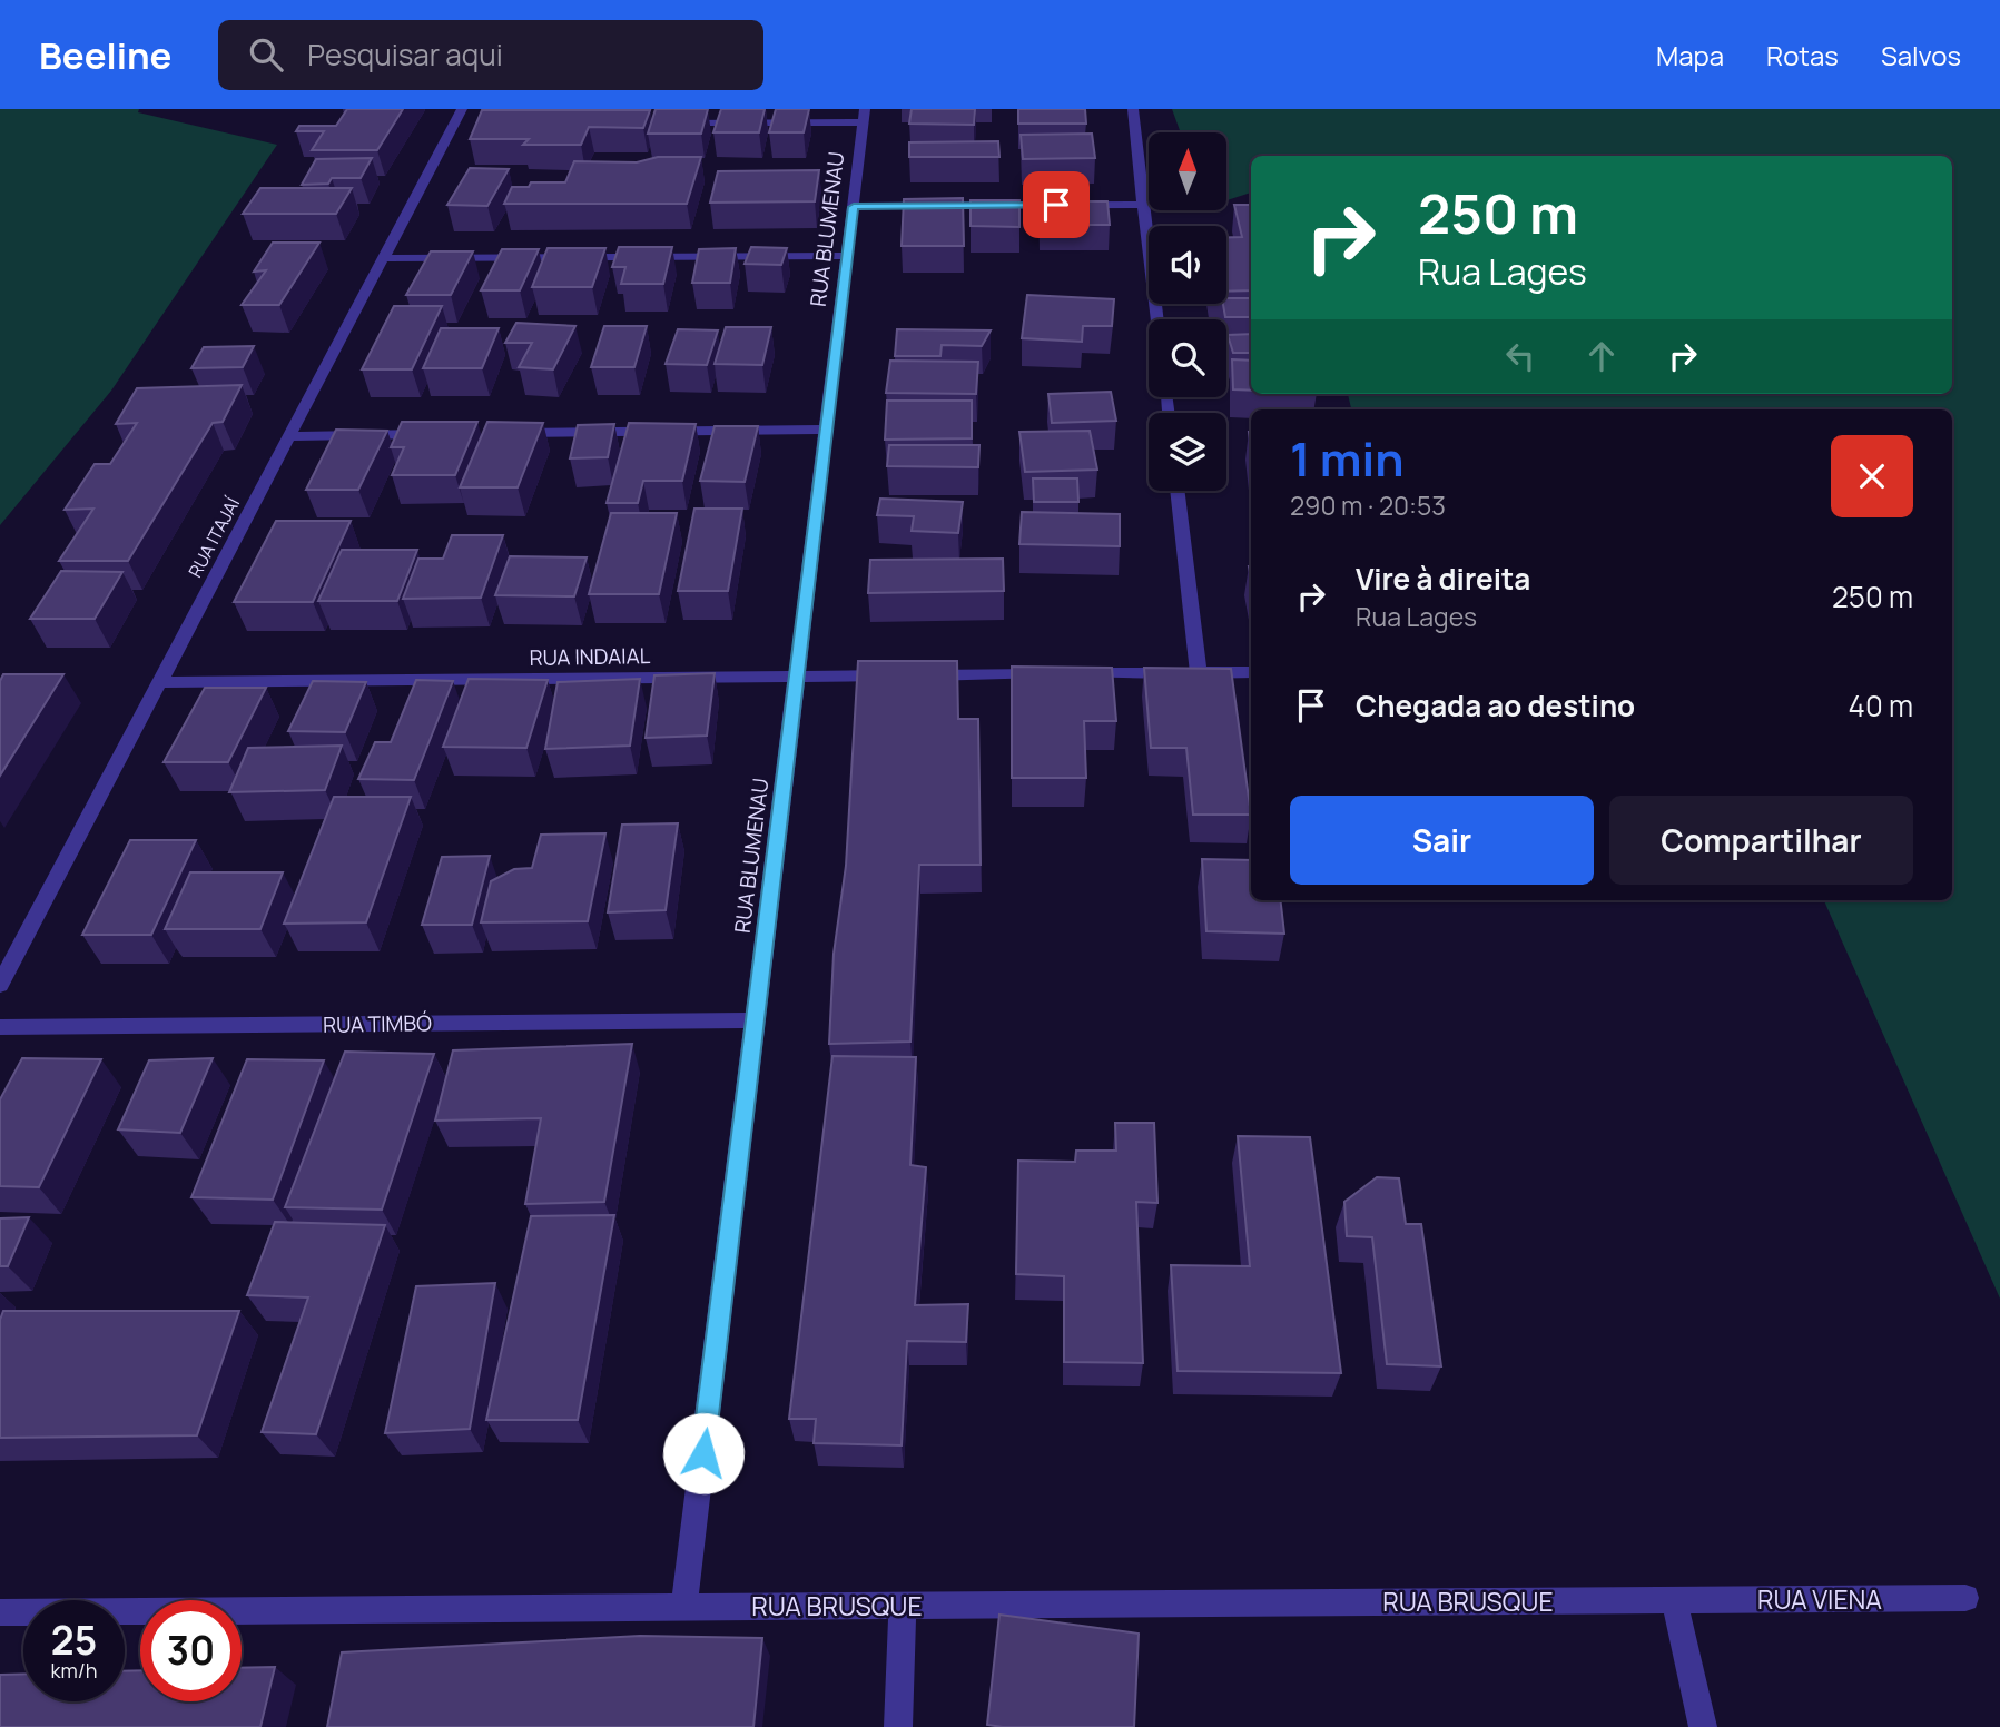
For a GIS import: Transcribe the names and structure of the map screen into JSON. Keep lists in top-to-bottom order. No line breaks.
{"streets":{"street":["RUA BLUMENAU","RUA ITAJAÍ","RUA INDAIAL","RUA TIMBÓ","RUA VIENA","RUA BRUSQUE"]},"crossings":[["RUA BLUMENAU","RUA INDAIAL"],["RUA BLUMENAU","RUA TIMBÓ"],["RUA BLUMENAU","RUA BRUSQUE"],["RUA ITAJAÍ","RUA INDAIAL"],["RUA VIENA","RUA BRUSQUE"]],"north":"top","page":{"header":"Beeline","search":"Pesquisar aqui","nav":["Mapa","Rotas","Salvos"],"turn":["250 m","Rua Lages"],"heading":["1 min","290 m · 20:53"],"list":[{"name":"Vire à direita","note":"Rua Lages","value":"250 m"},{"name":"Chegada ao destino","value":"40 m"}],"buttons":["Sair","Compartilhar"],"speed":"25 km/h","limit":"30"}}
